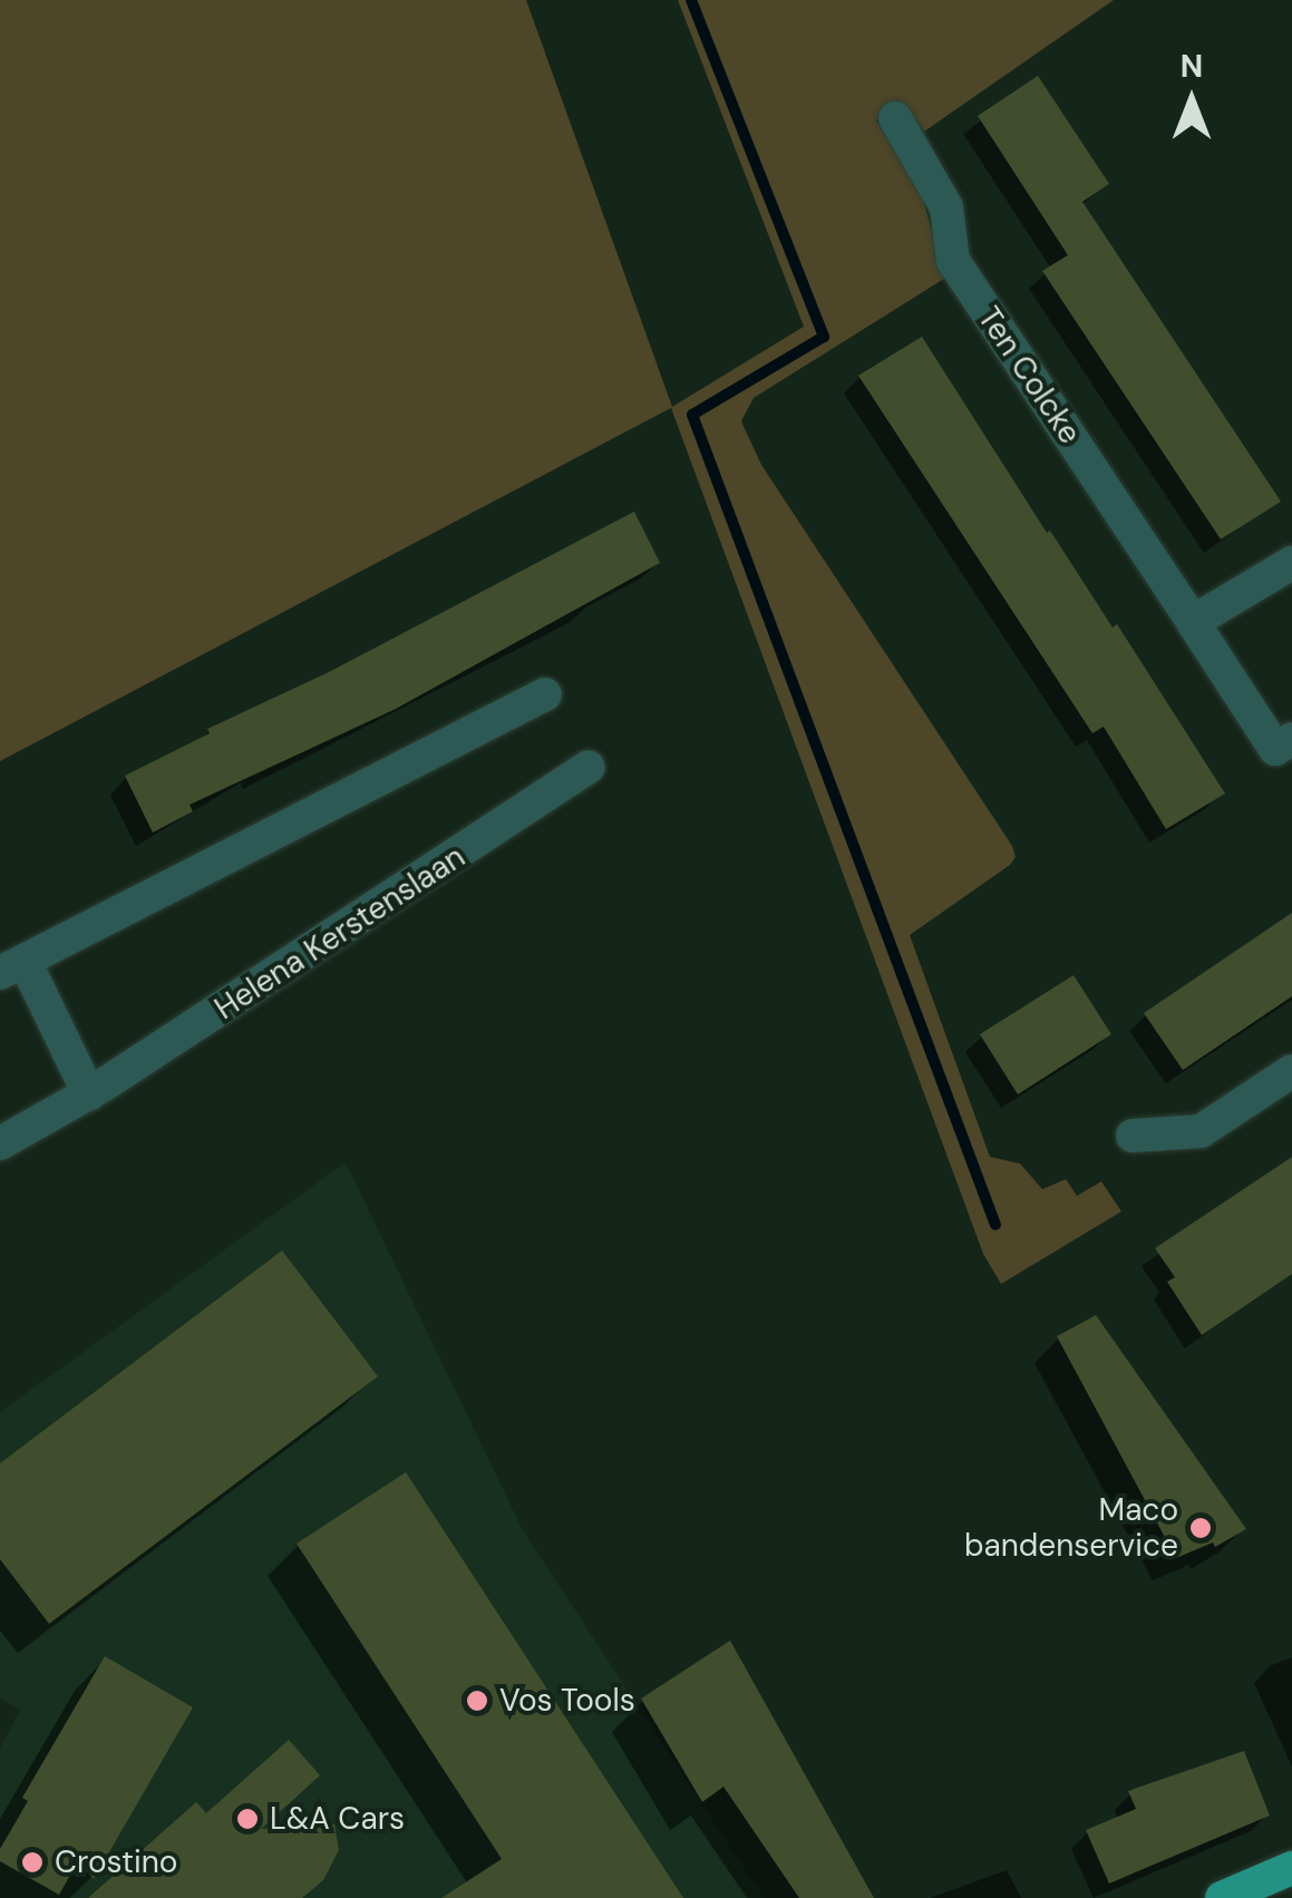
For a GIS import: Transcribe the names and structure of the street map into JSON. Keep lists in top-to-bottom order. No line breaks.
{"streets":{"street":["Ten Colcke","Helena Kerstenslaan"]},"places":["Maco bandenservice","Vos Tools","L&A Cars","Crostino"],"north":"top"}
